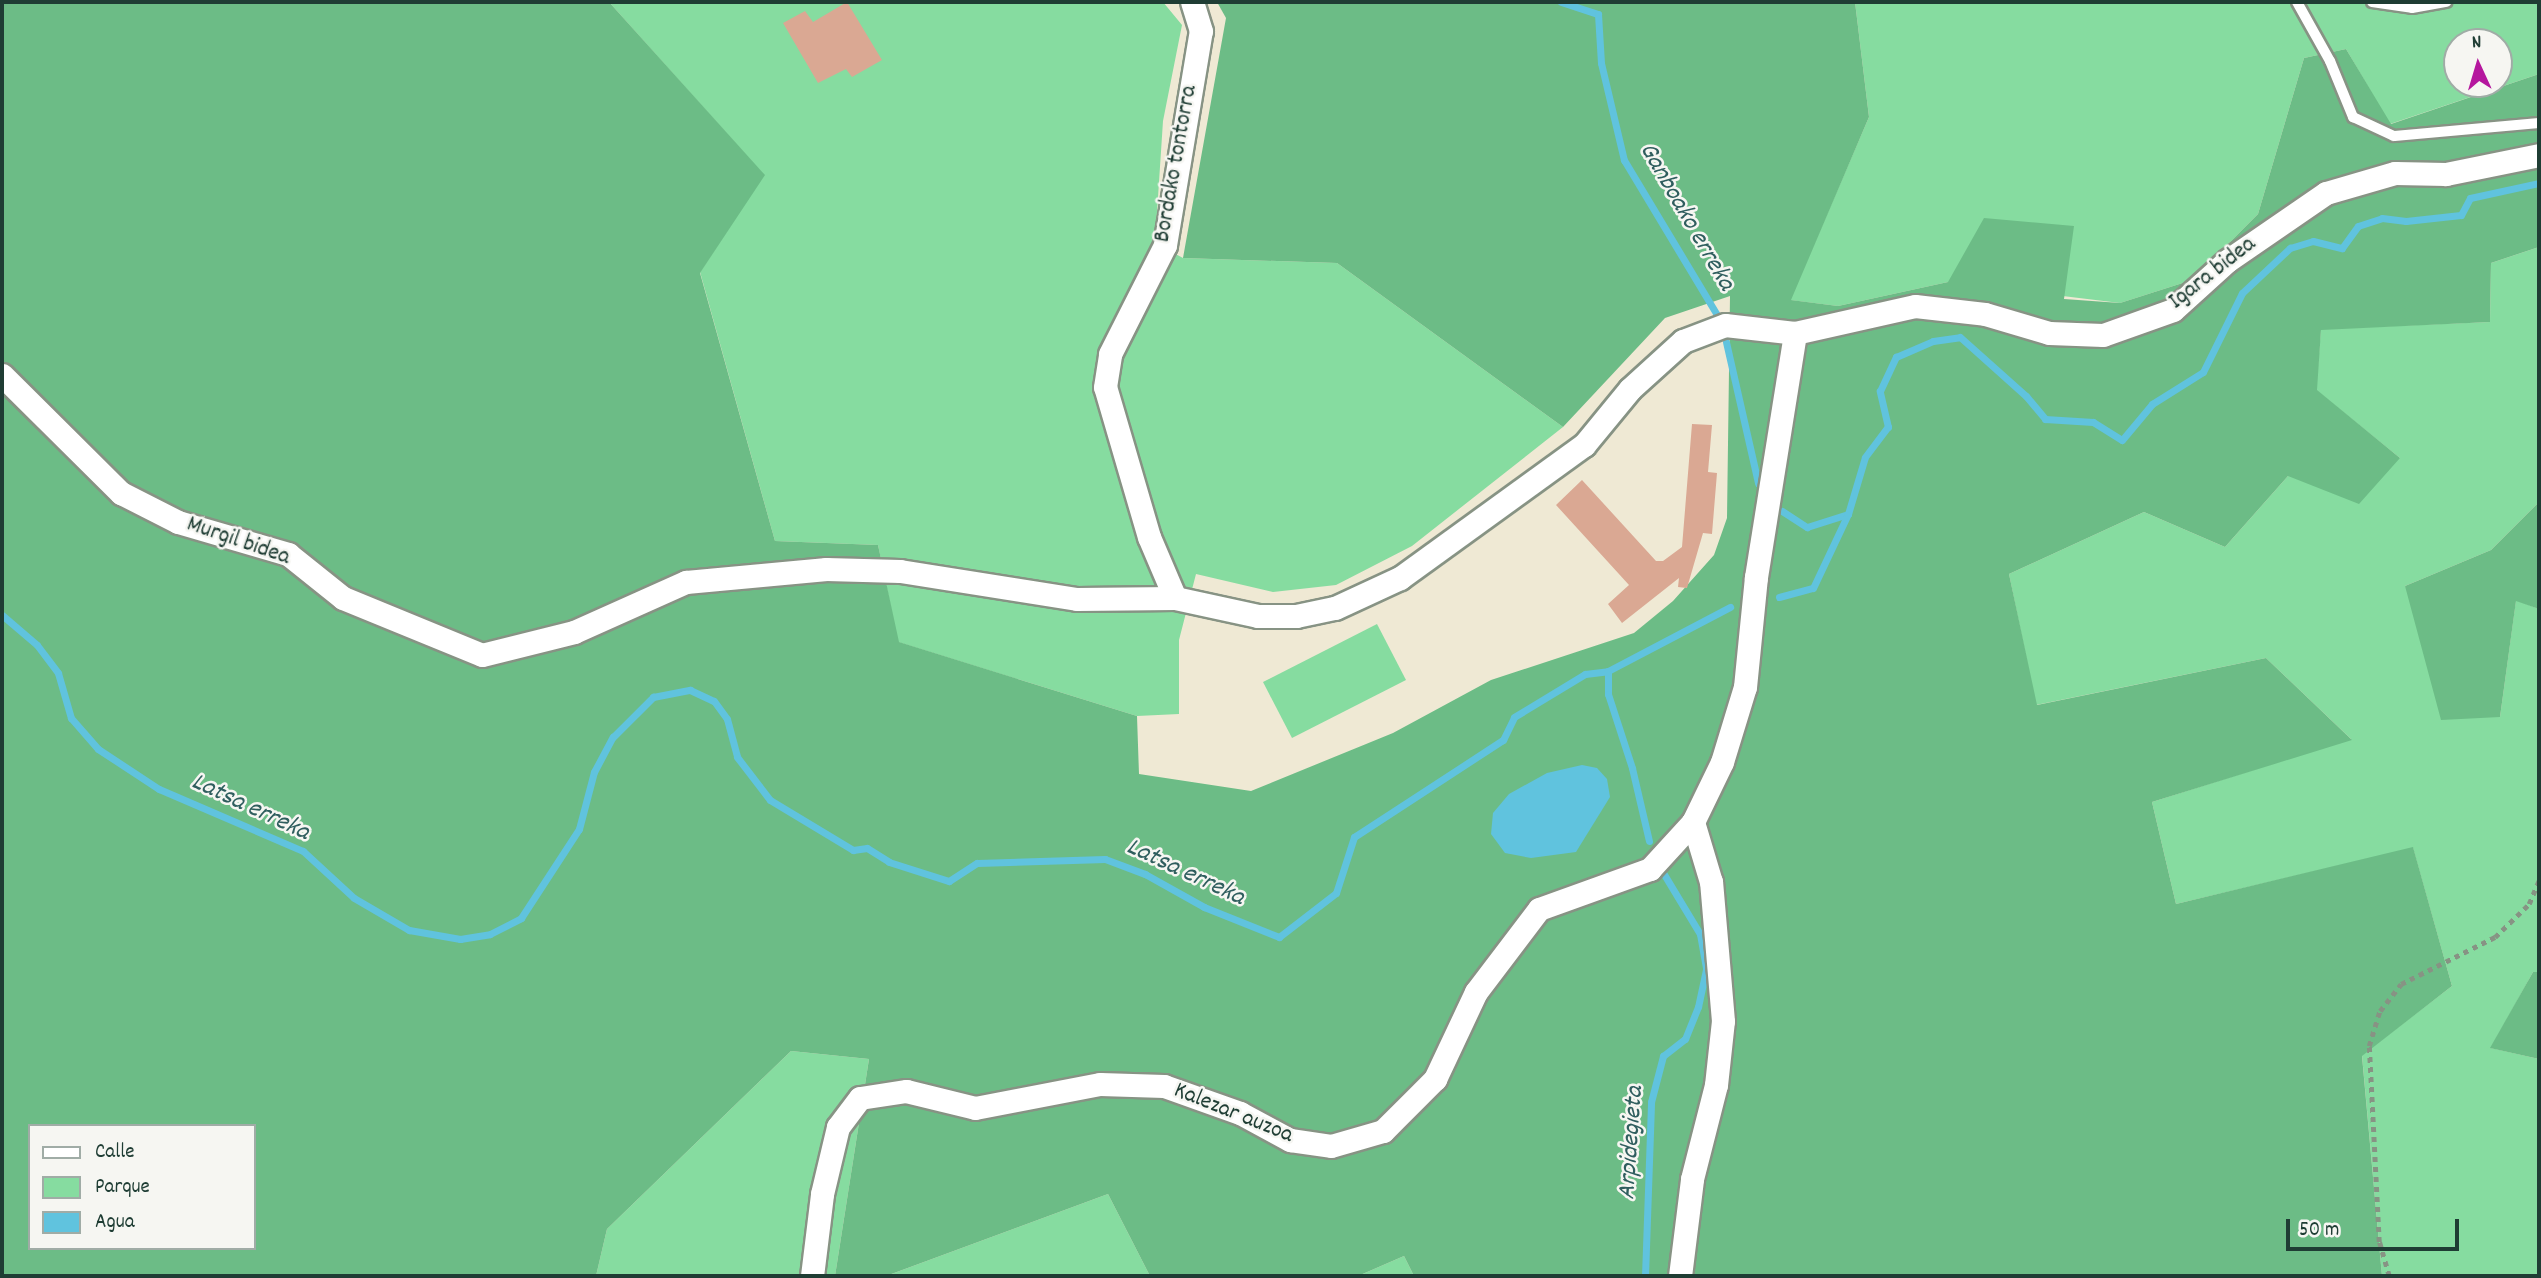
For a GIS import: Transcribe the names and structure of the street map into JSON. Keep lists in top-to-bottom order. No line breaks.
{"streets":{"street":["Bordako tontorra","Igara bidea","Murgil bidea","Kalezar auzoa"]},"crossings":[["Bordako tontorra","Igara bidea"],["Bordako tontorra","Murgil bidea"],["Igara bidea","Murgil bidea"],["Igara bidea","Kalezar auzoa"]],"water":["Ganboako erreka","Latsa erreka","Arpidegieta"],"legend":["Calle","Parque","Agua"],"scale_bar":"50 m","north":"top"}
